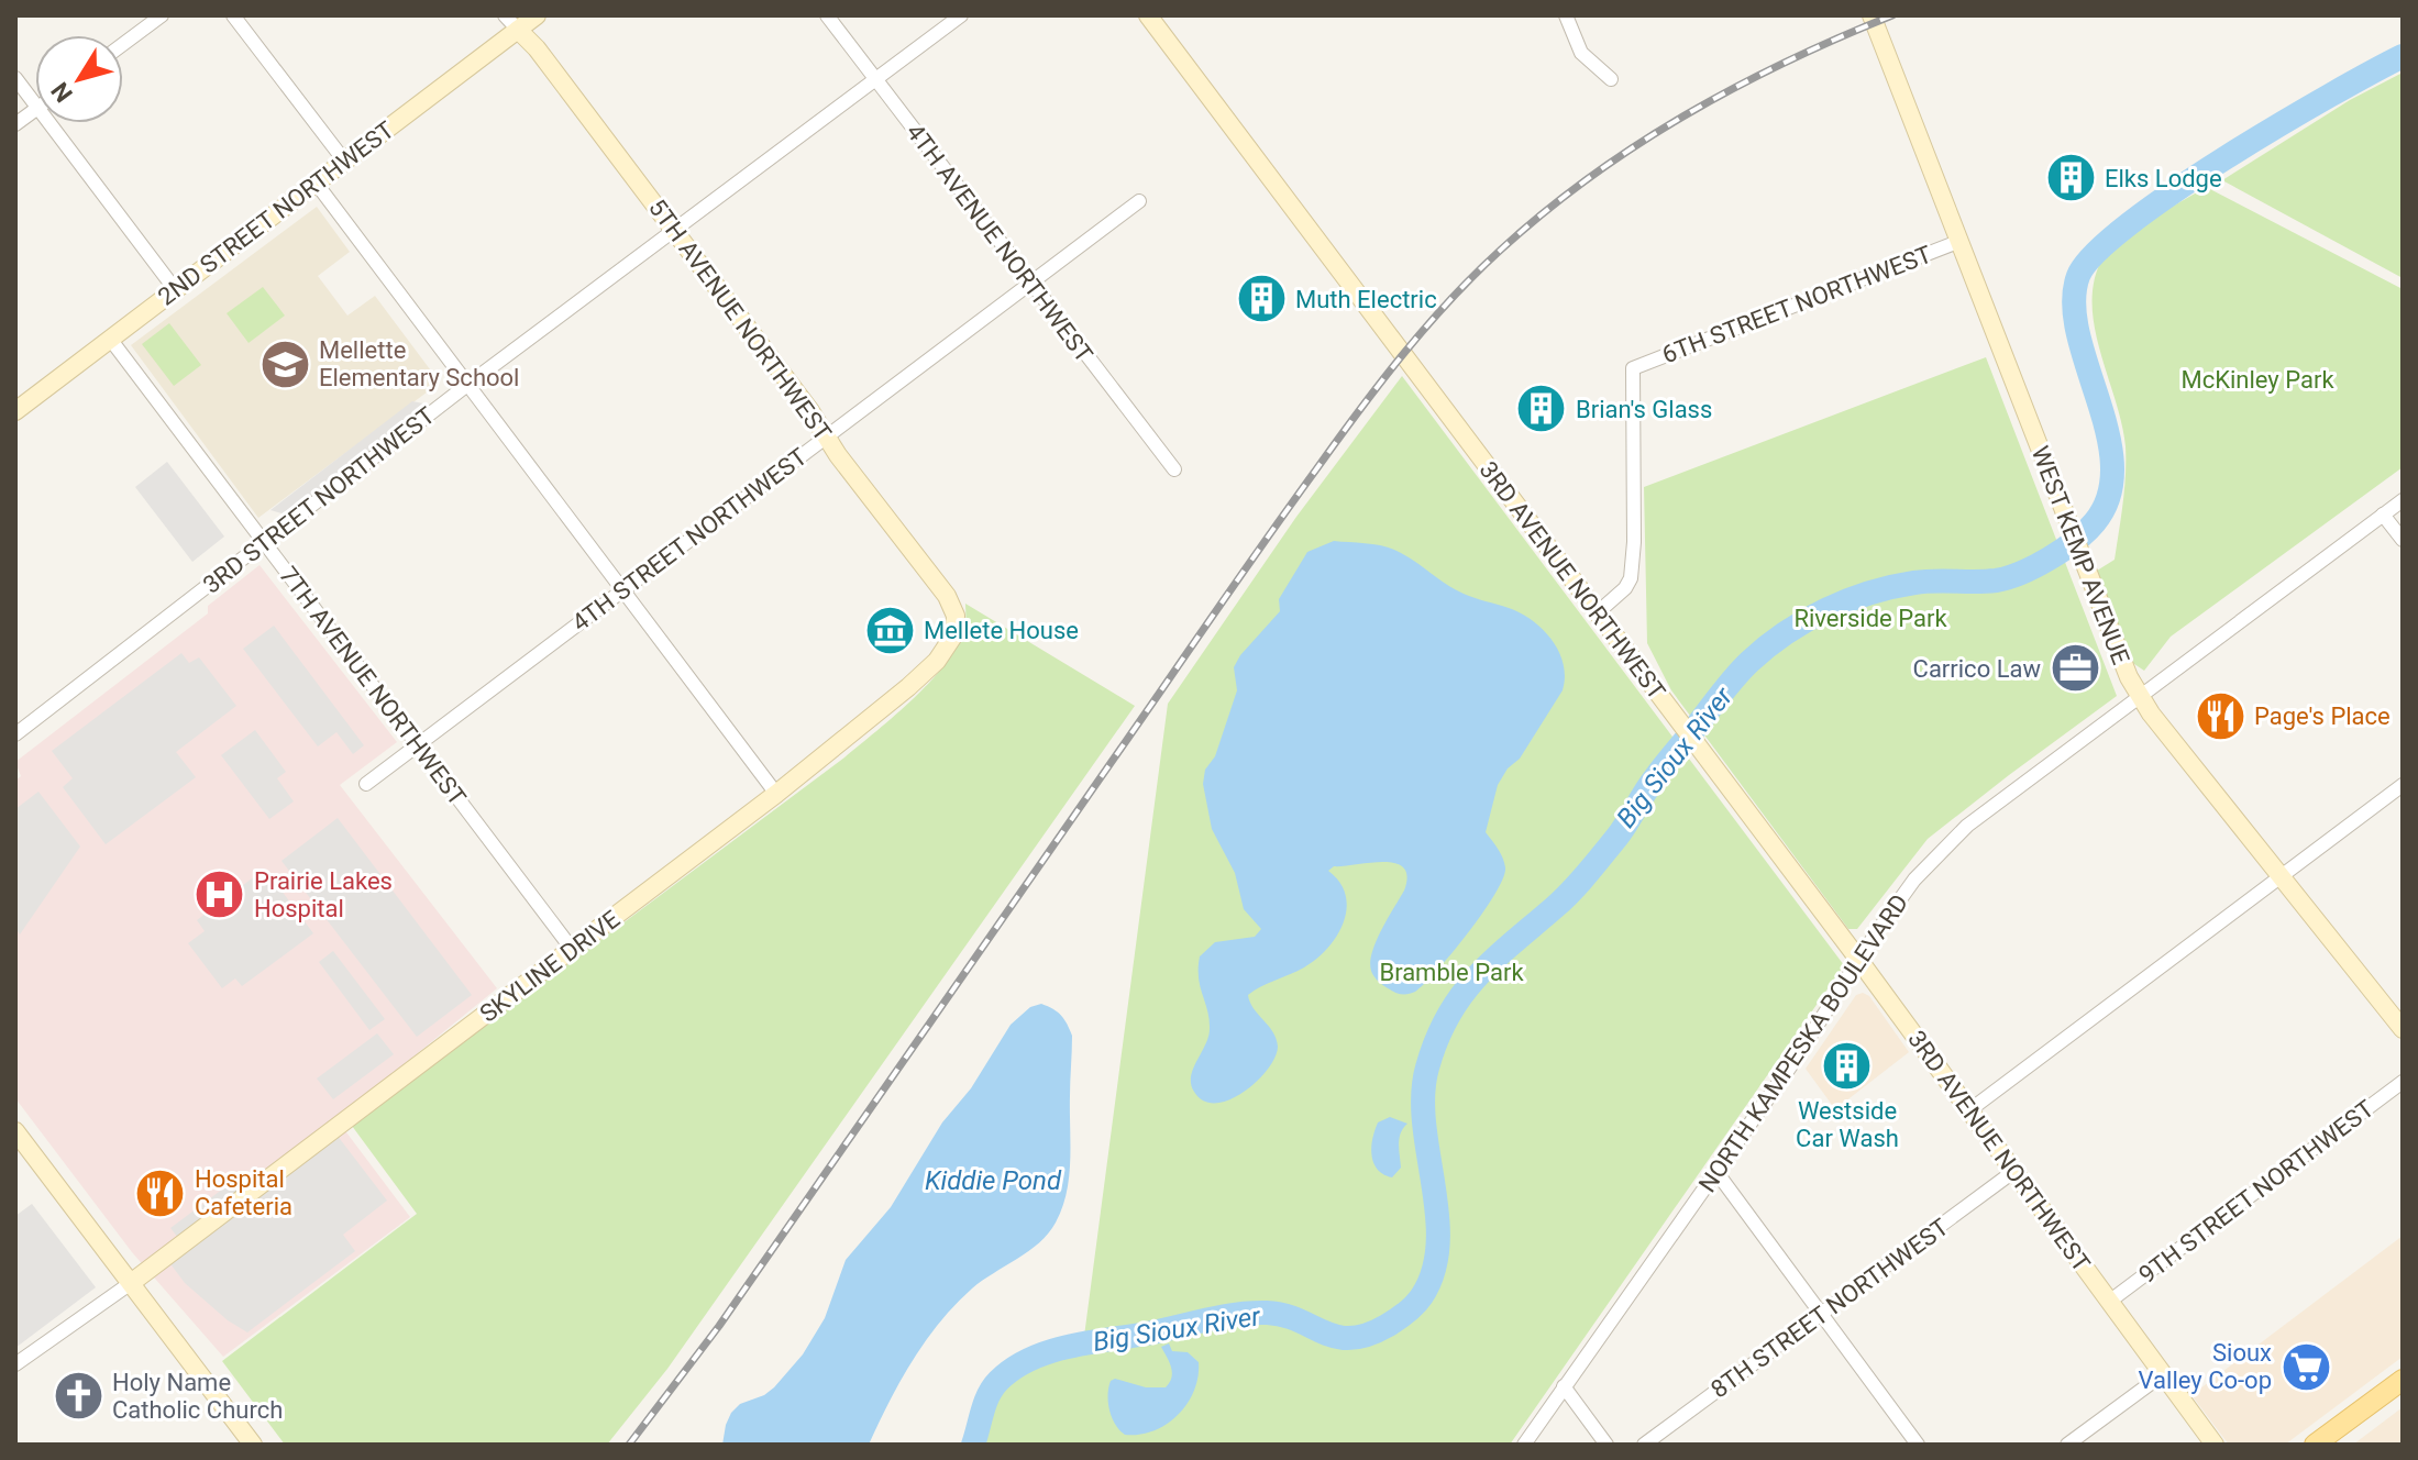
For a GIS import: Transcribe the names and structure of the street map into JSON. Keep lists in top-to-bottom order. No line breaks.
{"streets":{"main road":["2ND STREET NORTHWEST","5TH AVENUE NORTHWEST","WEST KEMP AVENUE","3RD AVENUE NORTHWEST","SKYLINE DRIVE"],"street":["4TH AVENUE NORTHWEST","6TH STREET NORTHWEST","3RD STREET NORTHWEST","4TH STREET NORTHWEST","7TH AVENUE NORTHWEST","NORTH KAMPESKA BOULEVARD","9TH STREET NORTHWEST","8TH STREET NORTHWEST"]},"crossings":[["2ND STREET NORTHWEST","5TH AVENUE NORTHWEST"],["2ND STREET NORTHWEST","7TH AVENUE NORTHWEST"],["4TH AVENUE NORTHWEST","3RD STREET NORTHWEST"],["4TH AVENUE NORTHWEST","4TH STREET NORTHWEST"],["6TH STREET NORTHWEST","WEST KEMP AVENUE"],["6TH STREET NORTHWEST","3RD AVENUE NORTHWEST"],["5TH AVENUE NORTHWEST","3RD STREET NORTHWEST"],["5TH AVENUE NORTHWEST","4TH STREET NORTHWEST"],["5TH AVENUE NORTHWEST","SKYLINE DRIVE"],["3RD STREET NORTHWEST","7TH AVENUE NORTHWEST"],["4TH STREET NORTHWEST","7TH AVENUE NORTHWEST"],["WEST KEMP AVENUE","NORTH KAMPESKA BOULEVARD"],["3RD AVENUE NORTHWEST","NORTH KAMPESKA BOULEVARD"],["3RD AVENUE NORTHWEST","9TH STREET NORTHWEST"],["3RD AVENUE NORTHWEST","8TH STREET NORTHWEST"],["7TH AVENUE NORTHWEST","SKYLINE DRIVE"]],"water":["Big Sioux River","Kiddie Pond"],"parks":["McKinley Park","Riverside Park","Bramble Park"],"places":{"building":["Elks Lodge","Muth Electric","Brian's Glass","Westside Car Wash"],"school or university":["Mellette Elementary School"],"museum":["Mellete House"],"office":["Carrico Law"],"restaurant":["Page's Place","Hospital Cafeteria"],"hospital":["Prairie Lakes Hospital"],"supermarket":["Sioux Valley Co-op"],"church":["Holy Name Catholic Church"]},"north":"bottom left"}
